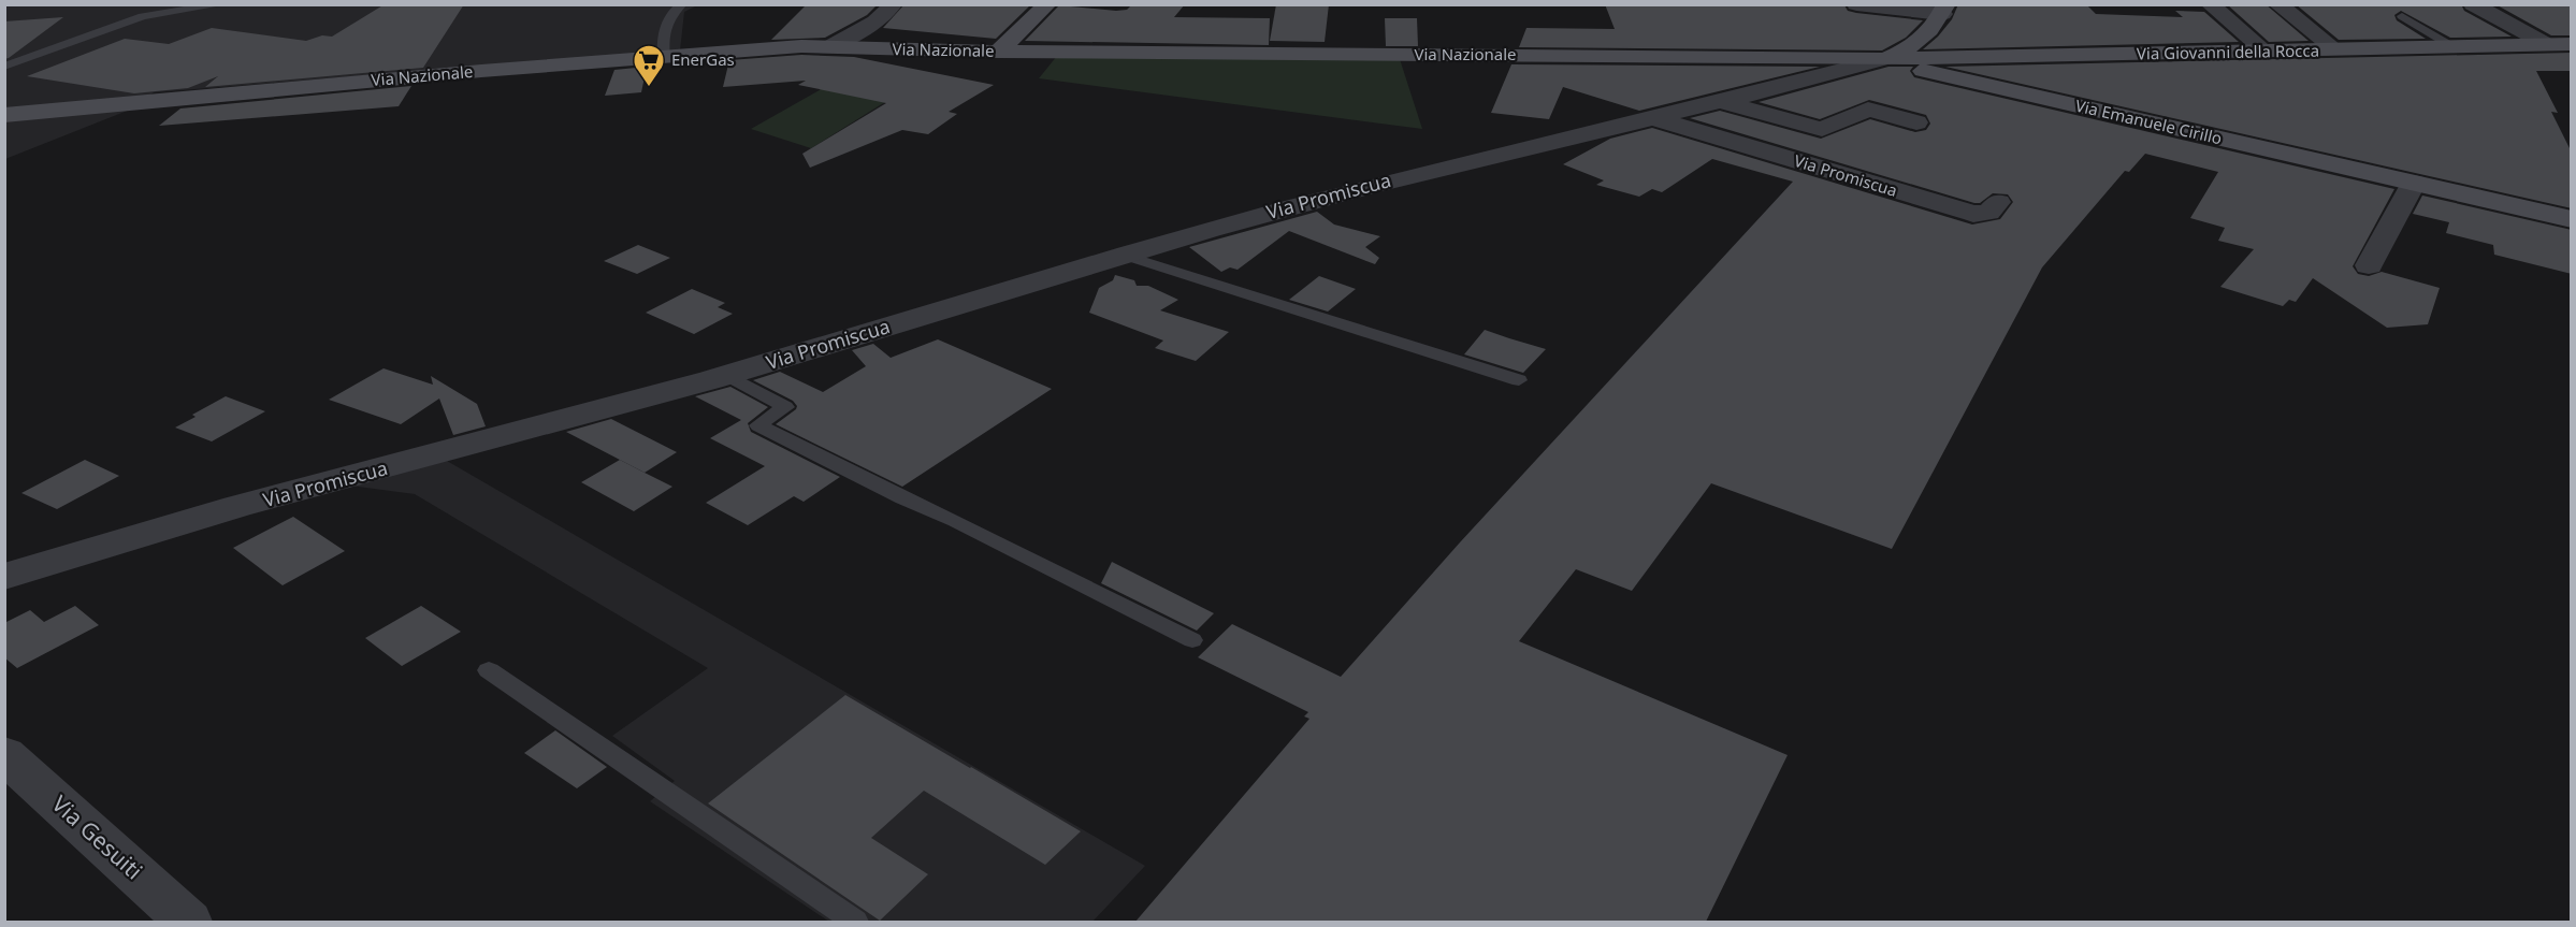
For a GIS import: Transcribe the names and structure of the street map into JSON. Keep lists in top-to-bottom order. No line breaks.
{"streets":{"street":["Via Nazionale","Via Giovanni della Rocca","Via Emanuele Cirillo","Via Promiscua","Via Gesuiti"]},"crossings":[["Via Nazionale","Via Giovanni della Rocca"],["Via Nazionale","Via Emanuele Cirillo"],["Via Nazionale","Via Promiscua"],["Via Giovanni della Rocca","Via Emanuele Cirillo"],["Via Giovanni della Rocca","Via Promiscua"],["Via Emanuele Cirillo","Via Promiscua"]],"places":{"supermarket":["EnerGas"]}}
